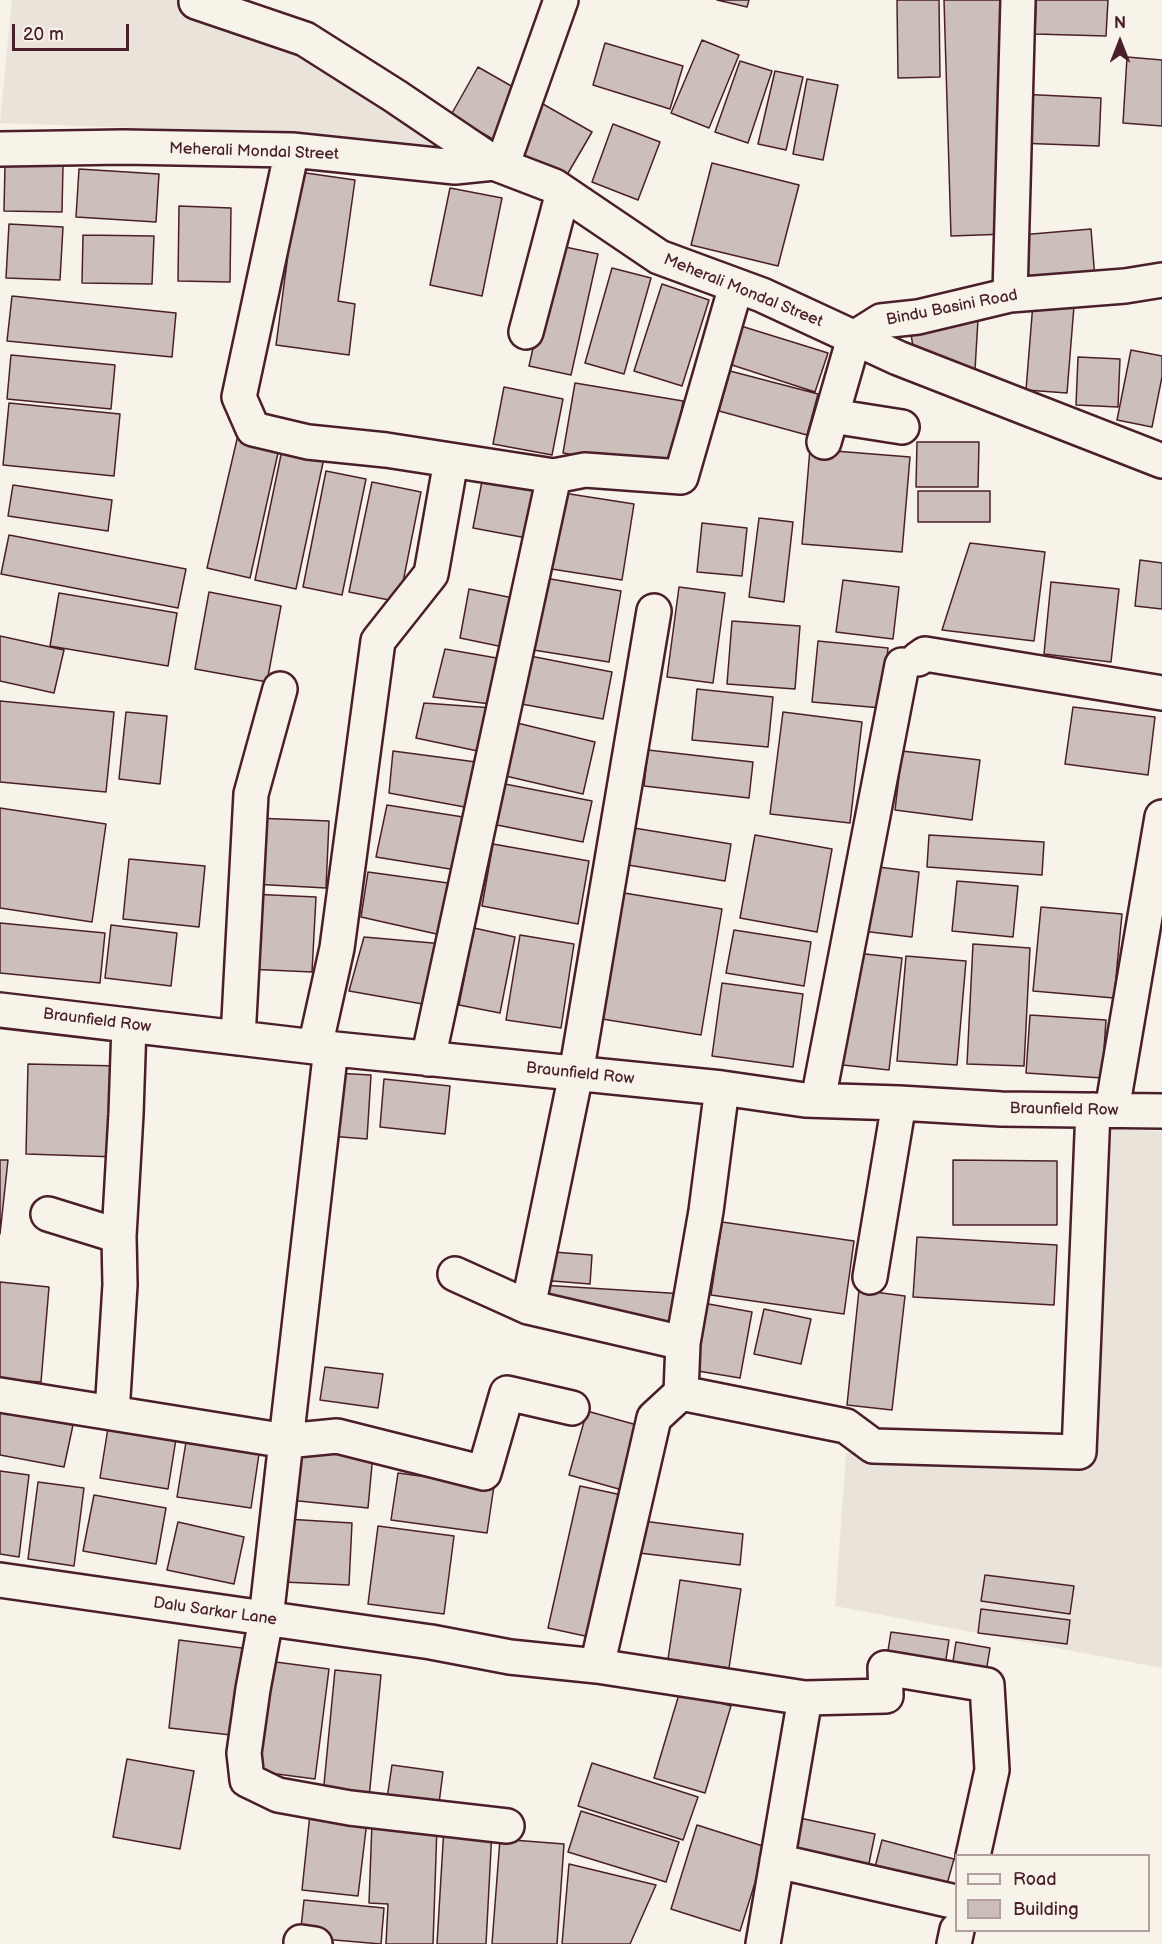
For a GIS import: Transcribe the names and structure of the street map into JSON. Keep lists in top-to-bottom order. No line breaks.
{"streets":{"street":["Meherali Mondal Street","Bindu Basini Road","Braunfield Row","Dalu Sarkar Lane"]},"crossings":[["Meherali Mondal Street","Bindu Basini Road"]],"legend":["Road","Building"],"scale_bar":"20 m","north":"top"}
